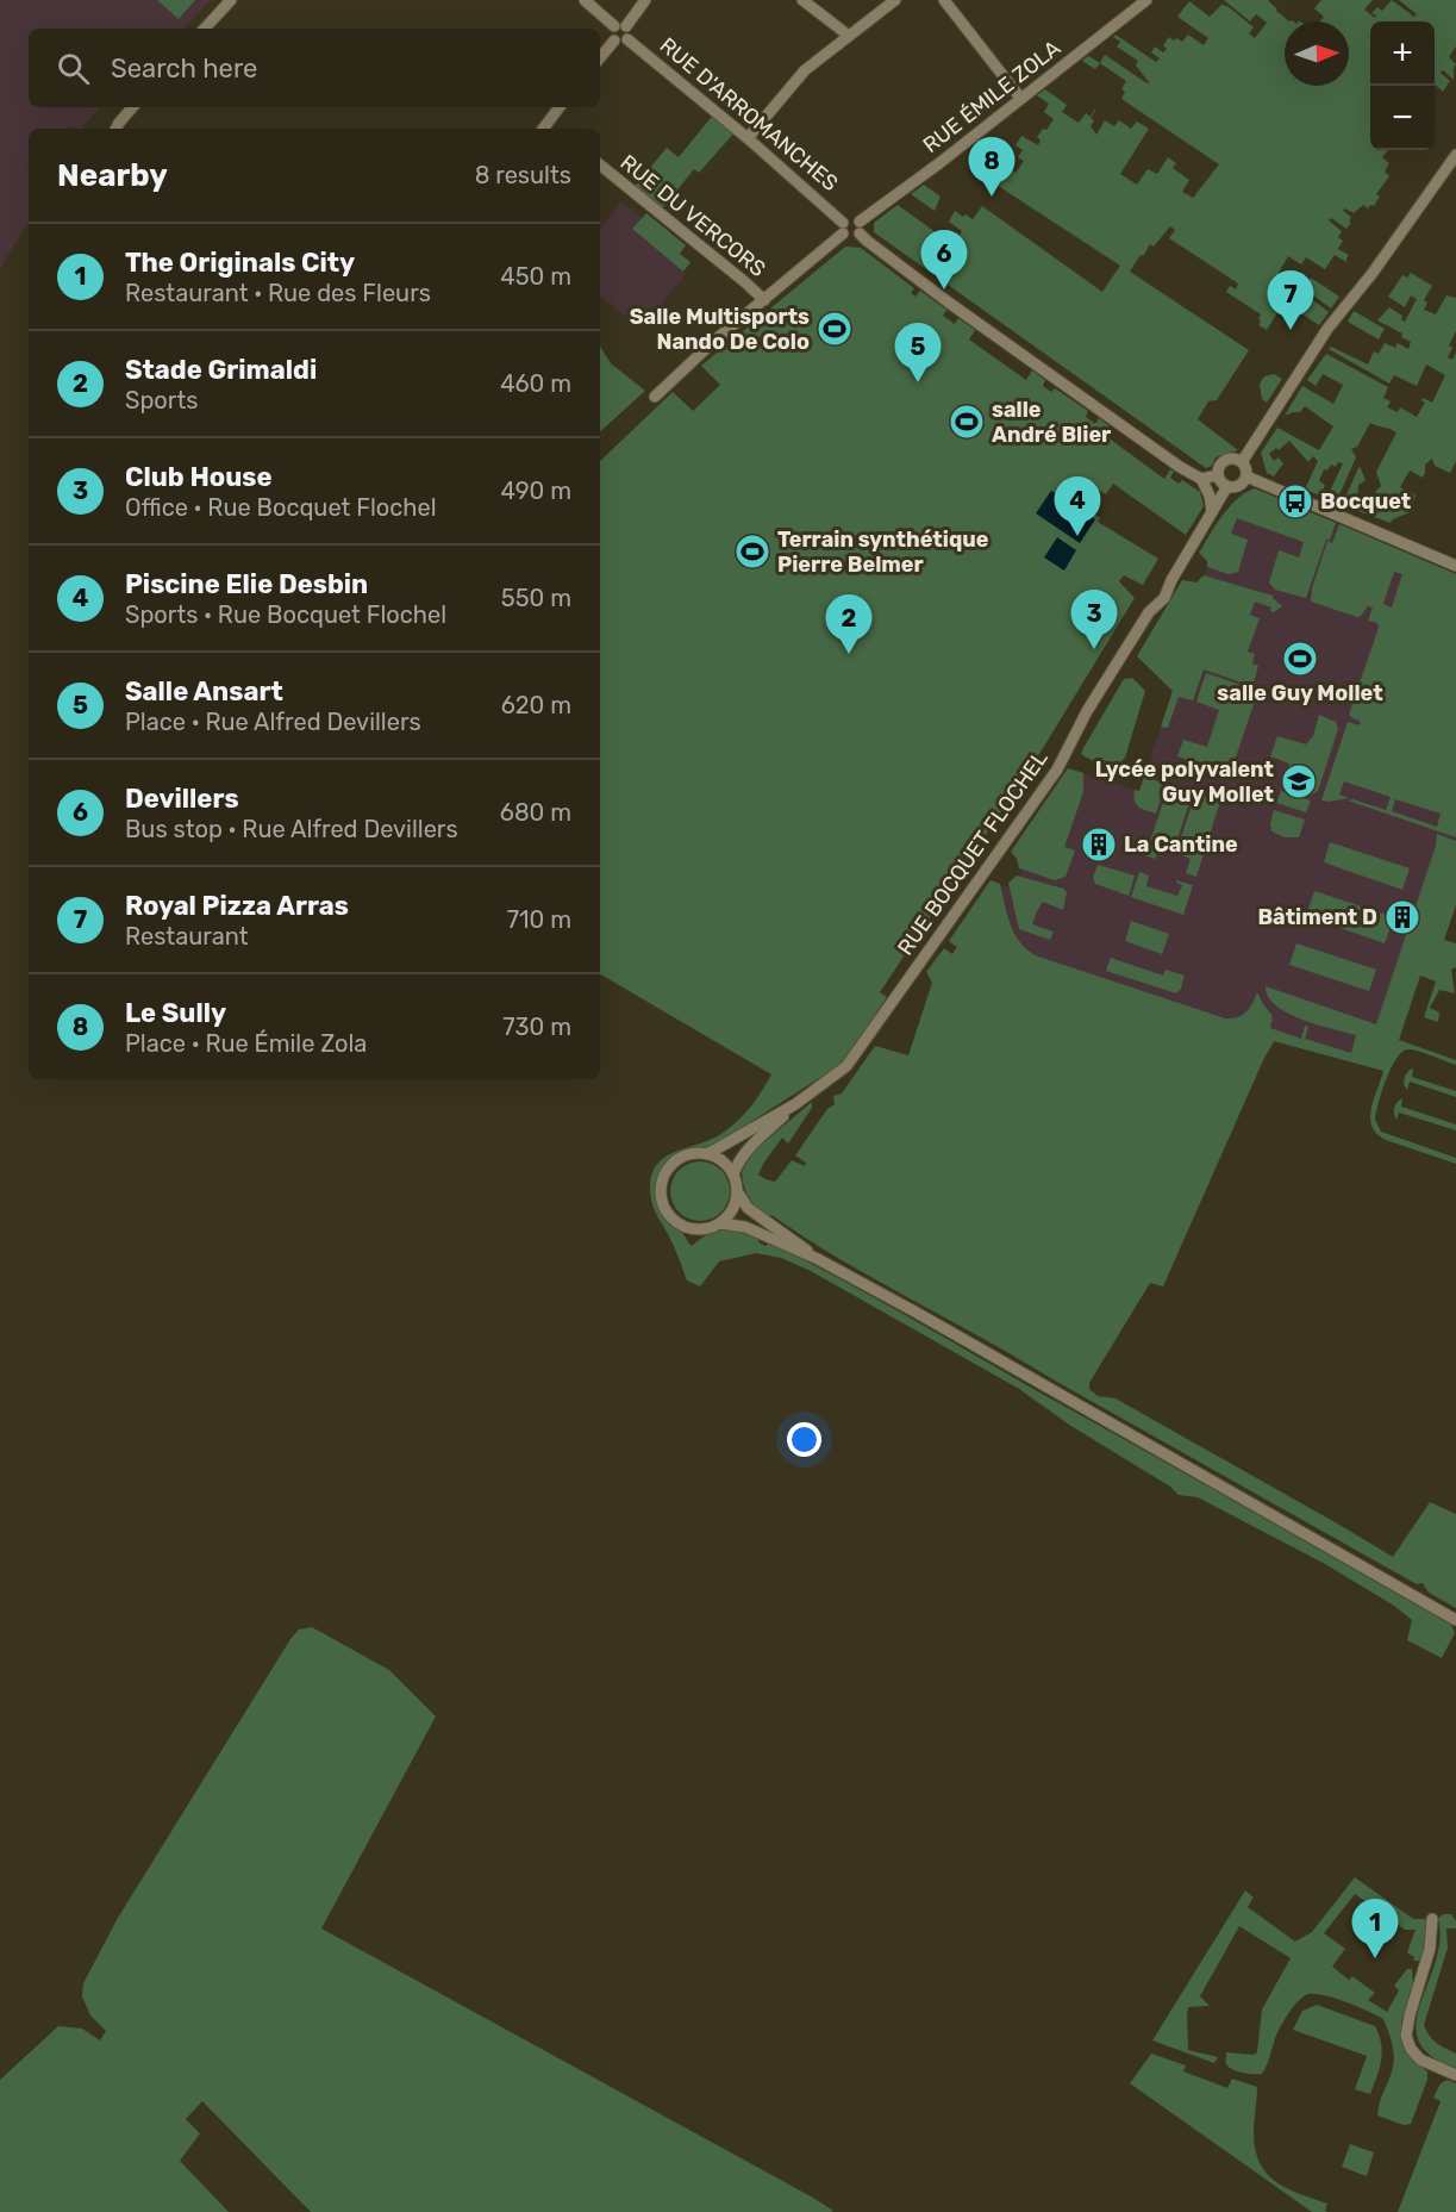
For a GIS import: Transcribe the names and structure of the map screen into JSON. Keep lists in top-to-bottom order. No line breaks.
{"streets":{"street":["RUE ÉMILE ZOLA","RUE D'ARROMANCHES","RUE DU VERCORS","RUE BOCQUET FLOCHEL"]},"places":{"sports":["Salle Multisports Nando De Colo","salle André Blier","Terrain synthétique Pierre Belmer","salle Guy Mollet"],"bus stop":["Bocquet"],"school or university":["Lycée polyvalent Guy Mollet"],"building":["La Cantine","Bâtiment D"]},"north":"right","page":{"map_buttons":["+","−"],"search":"Search here","heading":["Nearby","8 results"],"pins":["8","6","7","5","4","3","2","1"],"list":[{"mark":"1","name":"The Originals City","note":"Restaurant · Rue des Fleurs","value":"450 m"},{"mark":"2","name":"Stade Grimaldi","note":"Sports","value":"460 m"},{"mark":"3","name":"Club House","note":"Office · Rue Bocquet Flochel","value":"490 m"},{"mark":"4","name":"Piscine Elie Desbin","note":"Sports · Rue Bocquet Flochel","value":"550 m"},{"mark":"5","name":"Salle Ansart","note":"Place · Rue Alfred Devillers","value":"620 m"},{"mark":"6","name":"Devillers","note":"Bus stop · Rue Alfred Devillers","value":"680 m"},{"mark":"7","name":"Royal Pizza Arras","note":"Restaurant","value":"710 m"},{"mark":"8","name":"Le Sully","note":"Place · Rue Émile Zola","value":"730 m"}]}}
